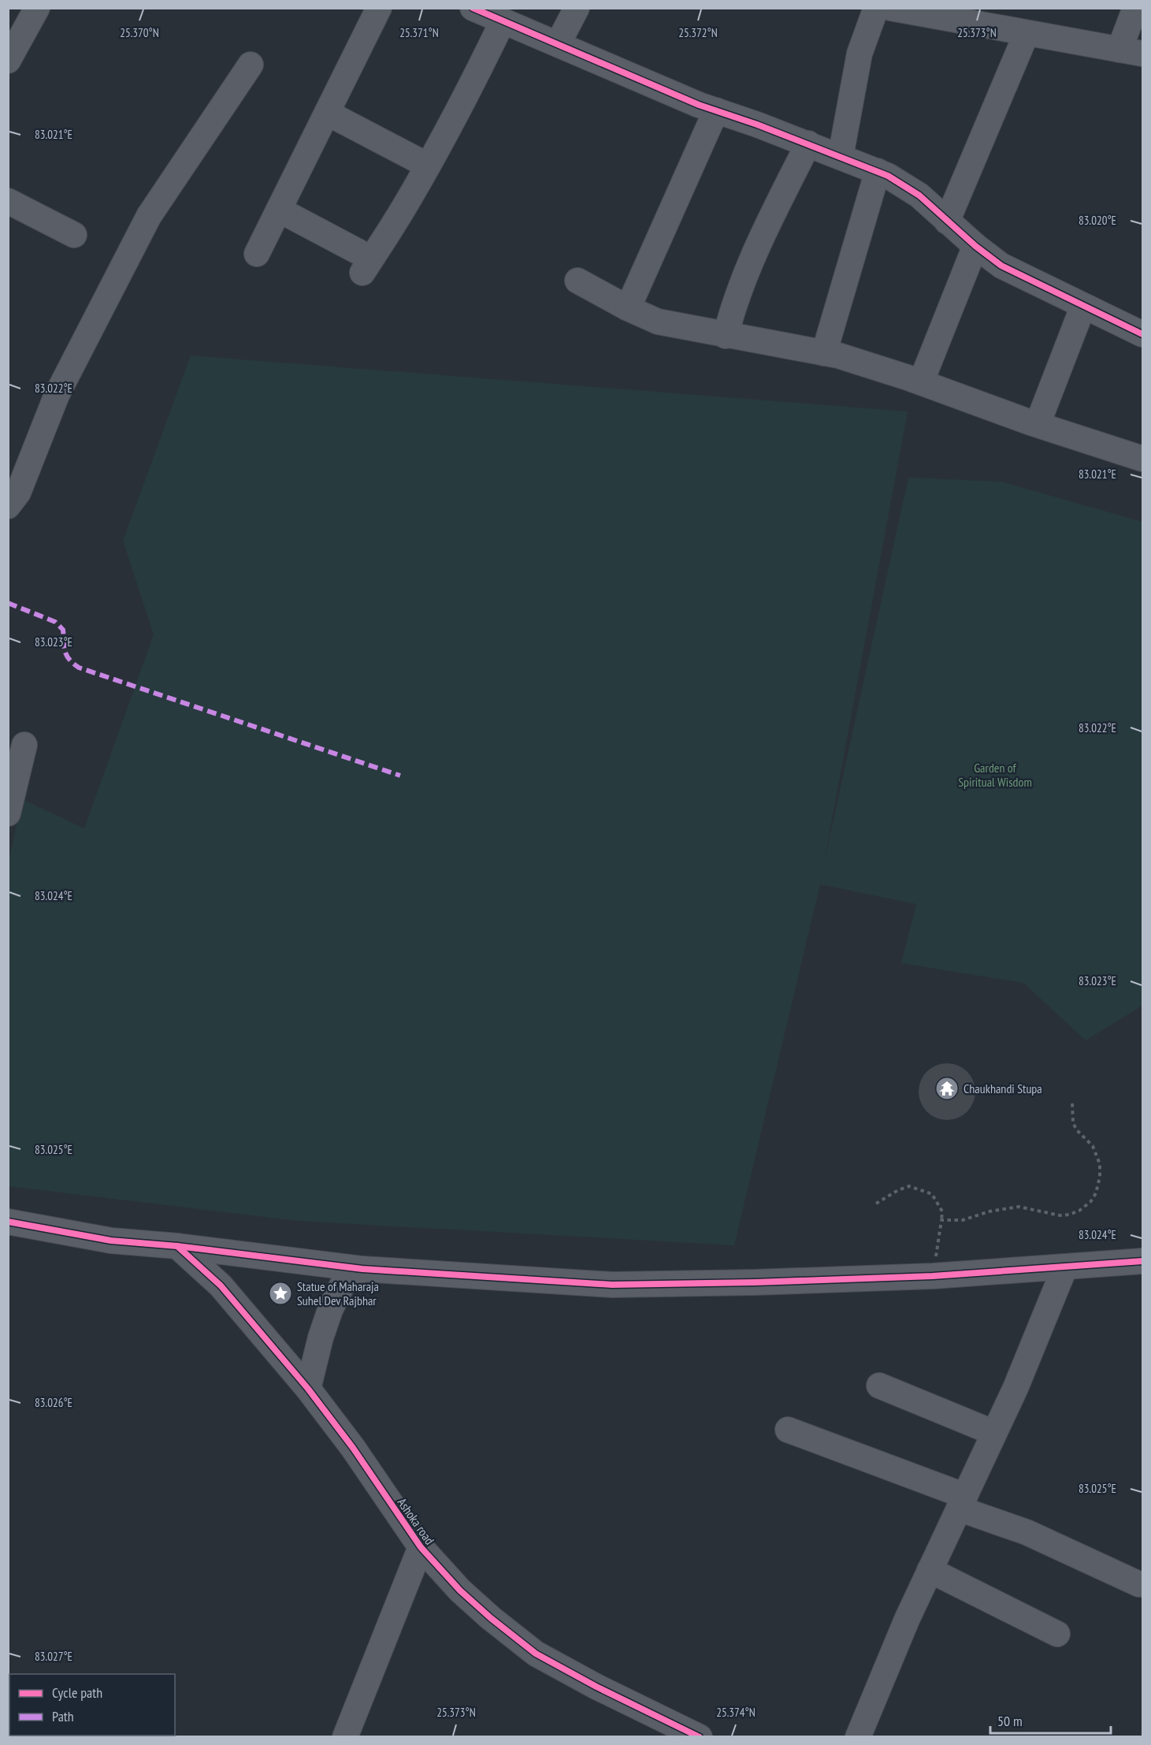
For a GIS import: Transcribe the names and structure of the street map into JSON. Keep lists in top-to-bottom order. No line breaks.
{"streets":{"street":["Ashoka road"]},"parks":["Garden of Spiritual Wisdom"],"places":{"temple":["Chaukhandi Stupa"],"place":["Statue of Maharaja Suhel Dev Rajbhar"]},"legend":["Cycle path","Path"],"scale_bar":"50 m","coordinates":["25.370°N","25.371°N","25.372°N","25.373°N","83.021°E","83.020°E","83.022°E","83.023°E","83.024°E","83.025°E","83.026°E","83.027°E","25.374°N"]}
